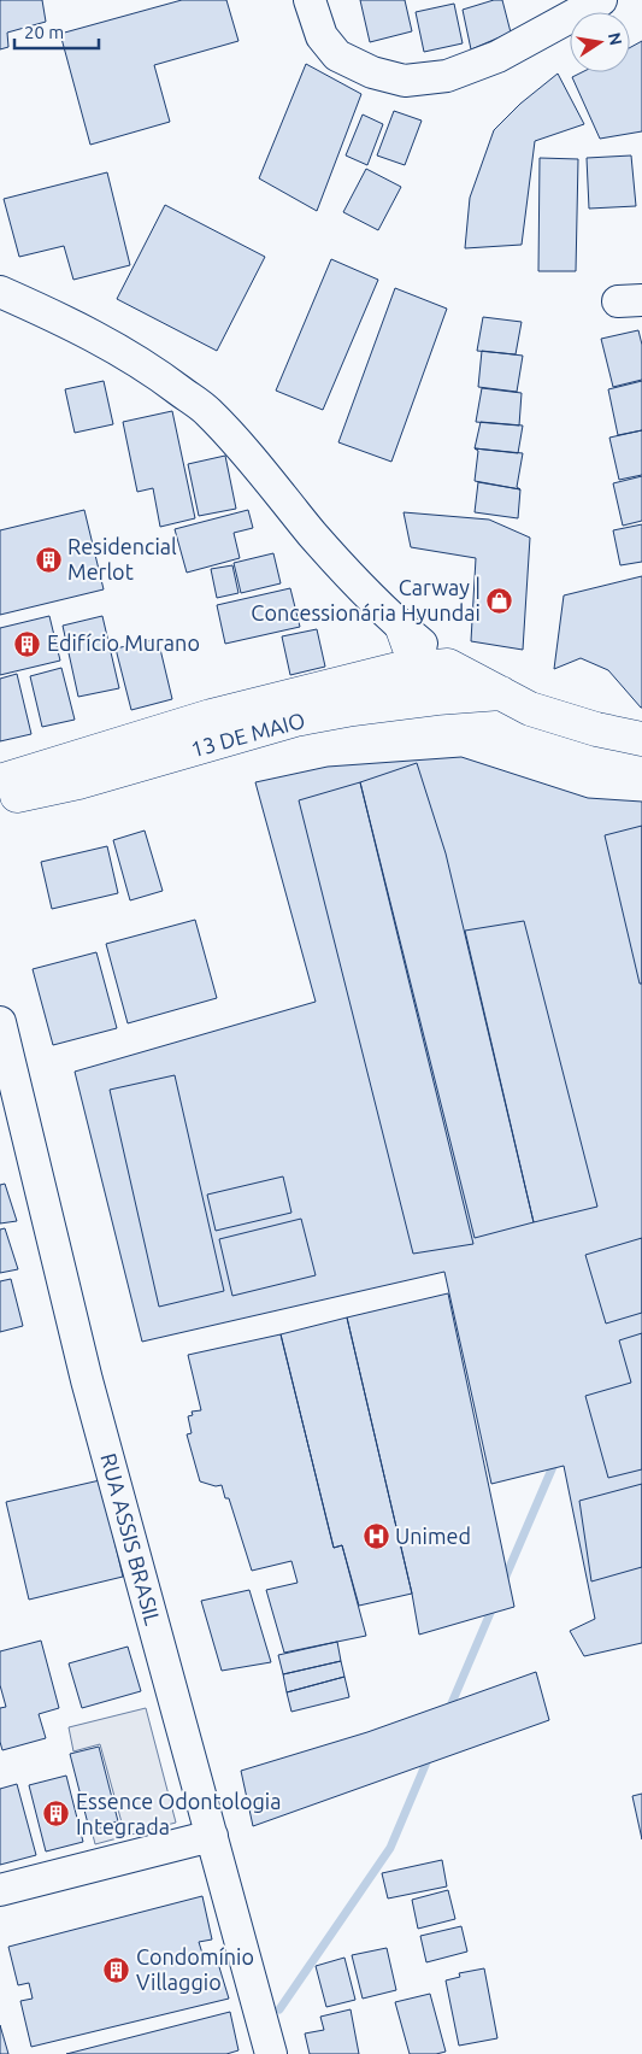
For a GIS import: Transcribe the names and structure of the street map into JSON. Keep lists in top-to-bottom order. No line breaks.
{"streets":{"main road":["13 DE MAIO"],"street":["RUA ASSIS BRASIL"]},"places":{"building":["Residencial Merlot","Edifício Murano","Essence Odontologia Integrada","Condomínio Villaggio"],"shop":["Carway | Concessionária Hyundai"],"hospital":["Unimed"]},"scale_bar":"20 m","north":"right"}
